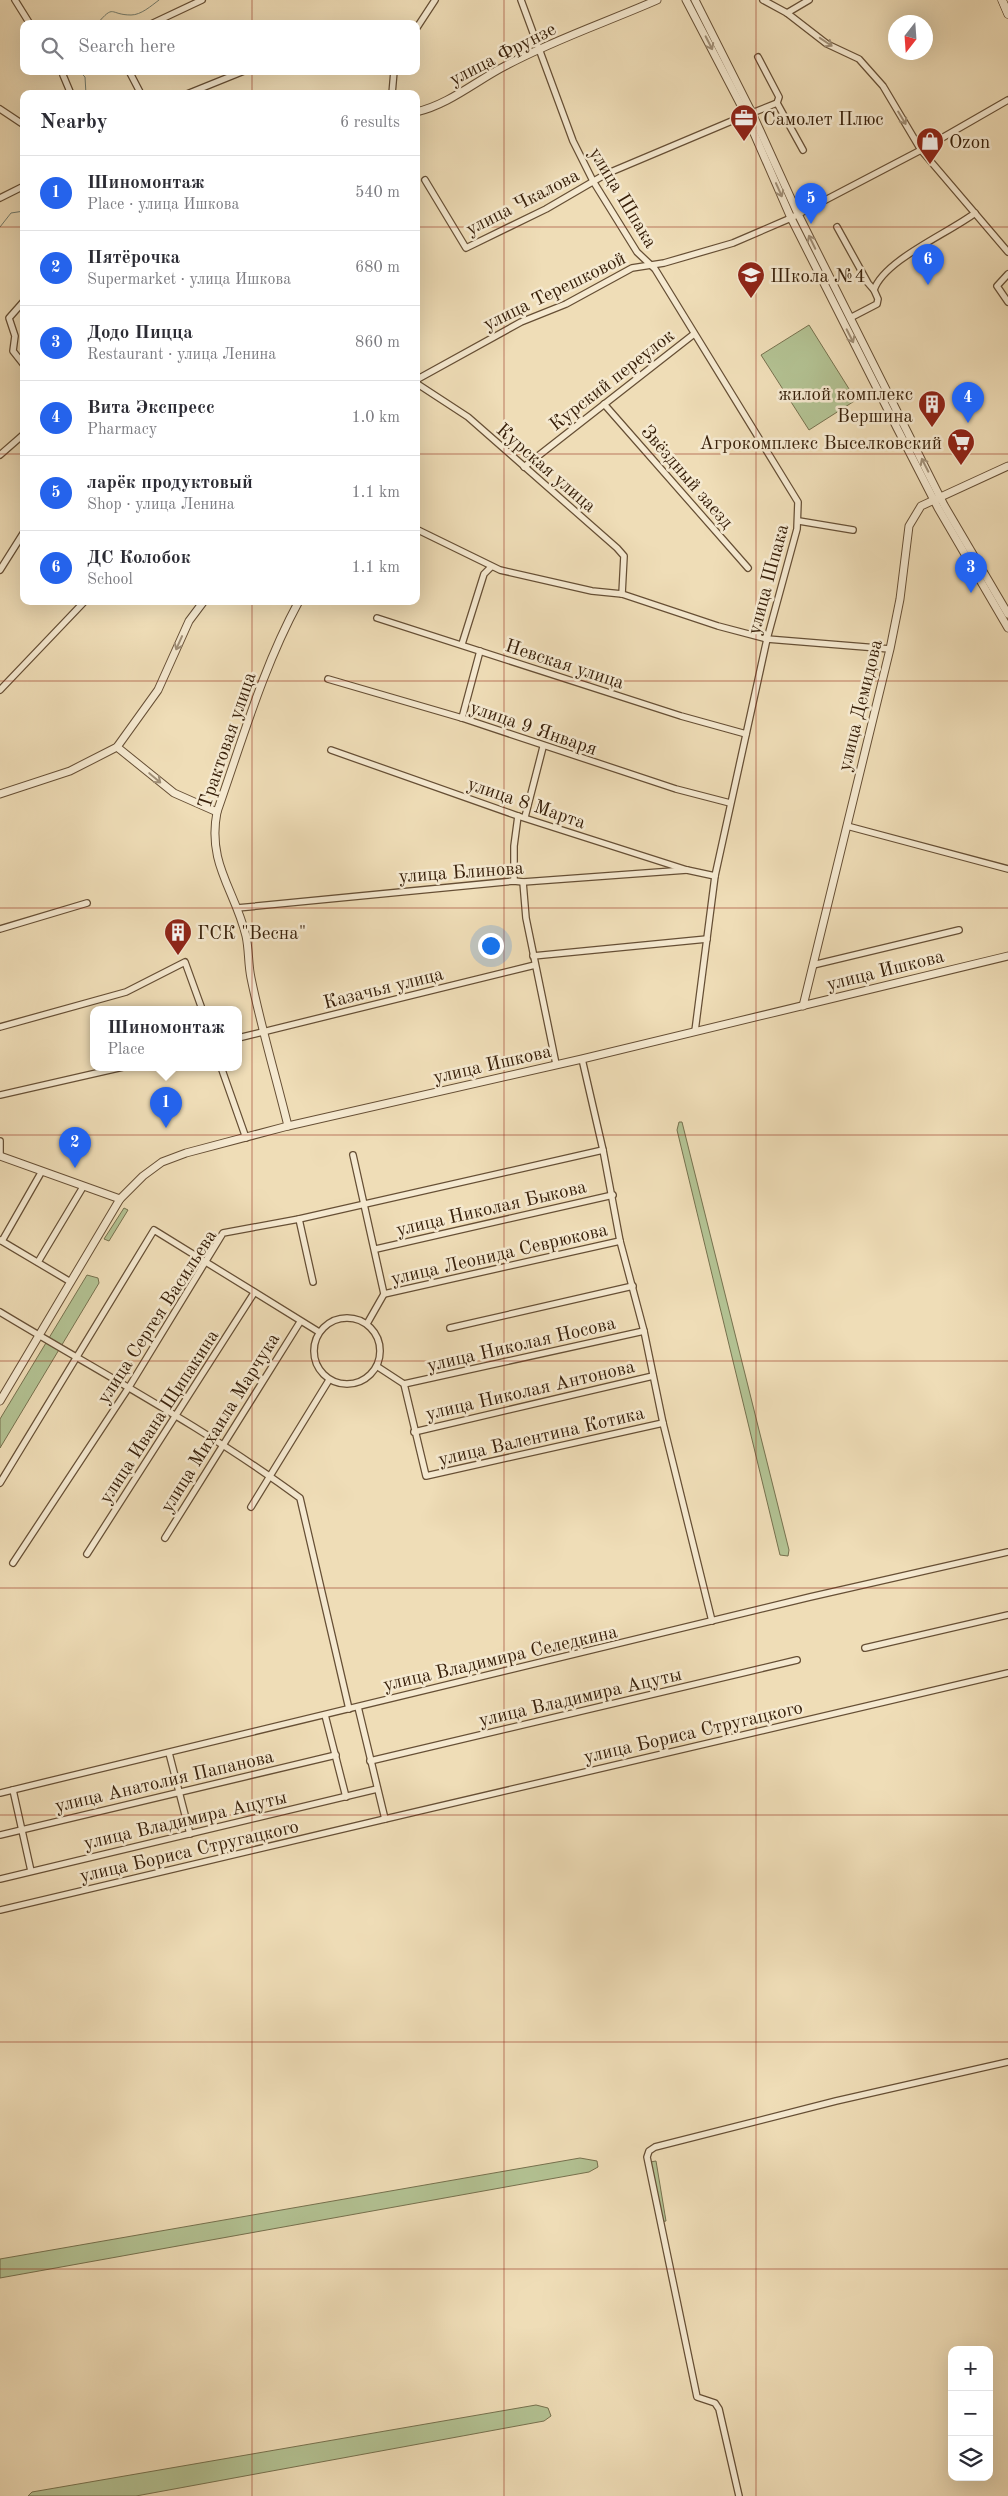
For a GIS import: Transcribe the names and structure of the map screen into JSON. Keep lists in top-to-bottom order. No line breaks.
{"streets":{"street":["улица Фрунзе","улица Шпака","улица Чкалова","улица Терешковой","Курский переулок","Курская улица","Звёздный заезд","Невская улица","улица Демидова","улица 9 Января","Трактовая улица","улица 8 Марта","улица Блинова","улица Ишкова","Казачья улица","улица Николая Быкова","улица Леонида Севрюкова","улица Сергея Васильева","улица Николая Носова","улица Николая Антонова","улица Ивана Щипакина","улица Михаила Марчука","улица Валентина Котика","улица Владимира Селедкина","улица Владимира Ацуты","улица Бориса Стругацкого","улица Анатолия Папанова"]},"crossings":[["улица Фрунзе","улица Шпака"],["улица Шпака","улица Чкалова"],["улица Шпака","улица Терешковой"],["улица Шпака","Курский переулок"],["улица Шпака","Невская улица"],["улица Шпака","улица 9 Января"],["улица Шпака","улица 8 Марта"],["улица Шпака","улица Ишкова"],["Курский переулок","Курская улица"],["Курский переулок","Звёздный заезд"],["улица Демидова","улица Ишкова"],["Трактовая улица","улица Блинова"],["Трактовая улица","улица Ишкова"],["Трактовая улица","Казачья улица"],["улица 8 Марта","улица Блинова"],["улица Николая Антонова","улица Валентина Котика"]],"places":{"office":["Самолет Плюс"],"shop":["Ozon"],"school or university":["Школа №4"],"building":["жилой комплекс Вершина","ГСК \"Весна\""],"supermarket":["Агрокомплекс Выселковский"]},"north":"bottom","page":{"search":"Search here","heading":["Nearby","6 results"],"list":[{"mark":"1","name":"Шиномонтаж","note":"Place · улица Ишкова","value":"540 m"},{"mark":"2","name":"Пятёрочка","note":"Supermarket · улица Ишкова","value":"680 m"},{"mark":"3","name":"Додо Пицца","note":"Restaurant · улица Ленина","value":"860 m"},{"mark":"4","name":"Вита Экспресс","note":"Pharmacy","value":"1.0 km"},{"mark":"5","name":"ларёк продуктовый","note":"Shop · улица Ленина","value":"1.1 km"},{"mark":"6","name":"ДС Колобок","note":"School","value":"1.1 km"}],"pins":["5","6","4","3","1","2"],"popup":["Шиномонтаж","Place"],"map_buttons":["+","−"]}}
